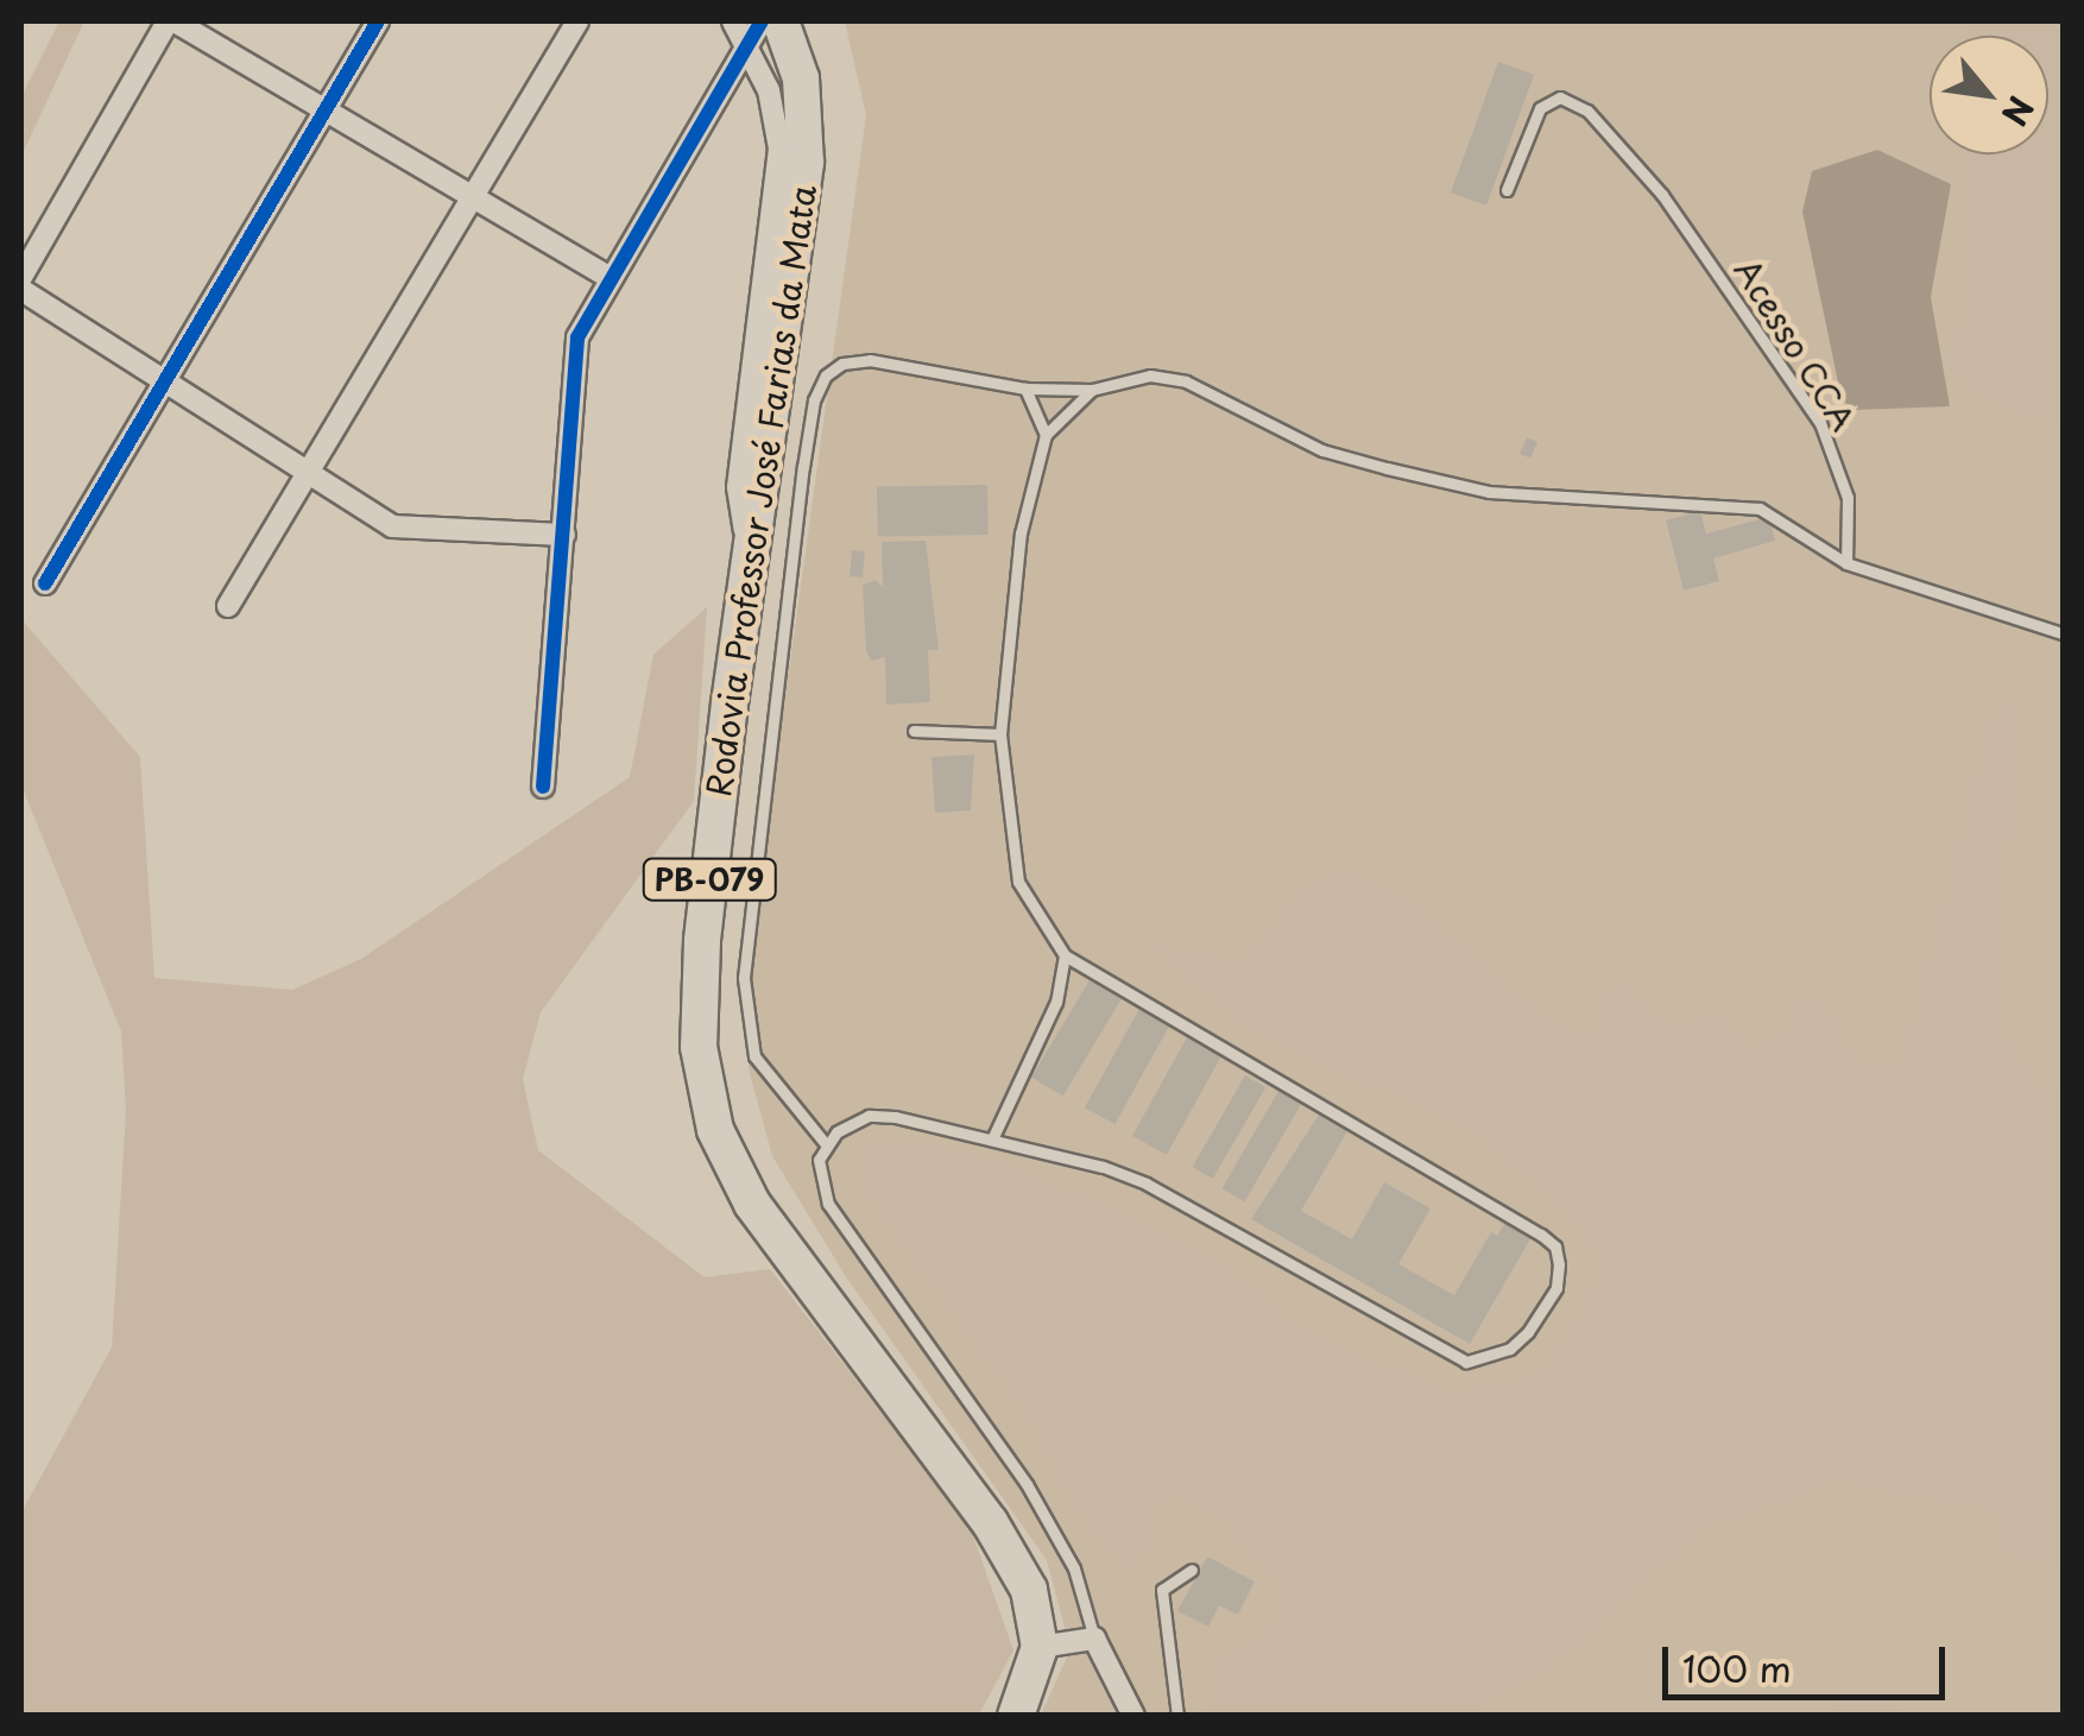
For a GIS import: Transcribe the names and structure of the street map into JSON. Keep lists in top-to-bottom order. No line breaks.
{"streets":{"main road":["Rodovia Professor José Farias da Mata","PB-079"],"lane":["Acesso CCA"]},"scale_bar":"100 m","north":"bottom right"}
